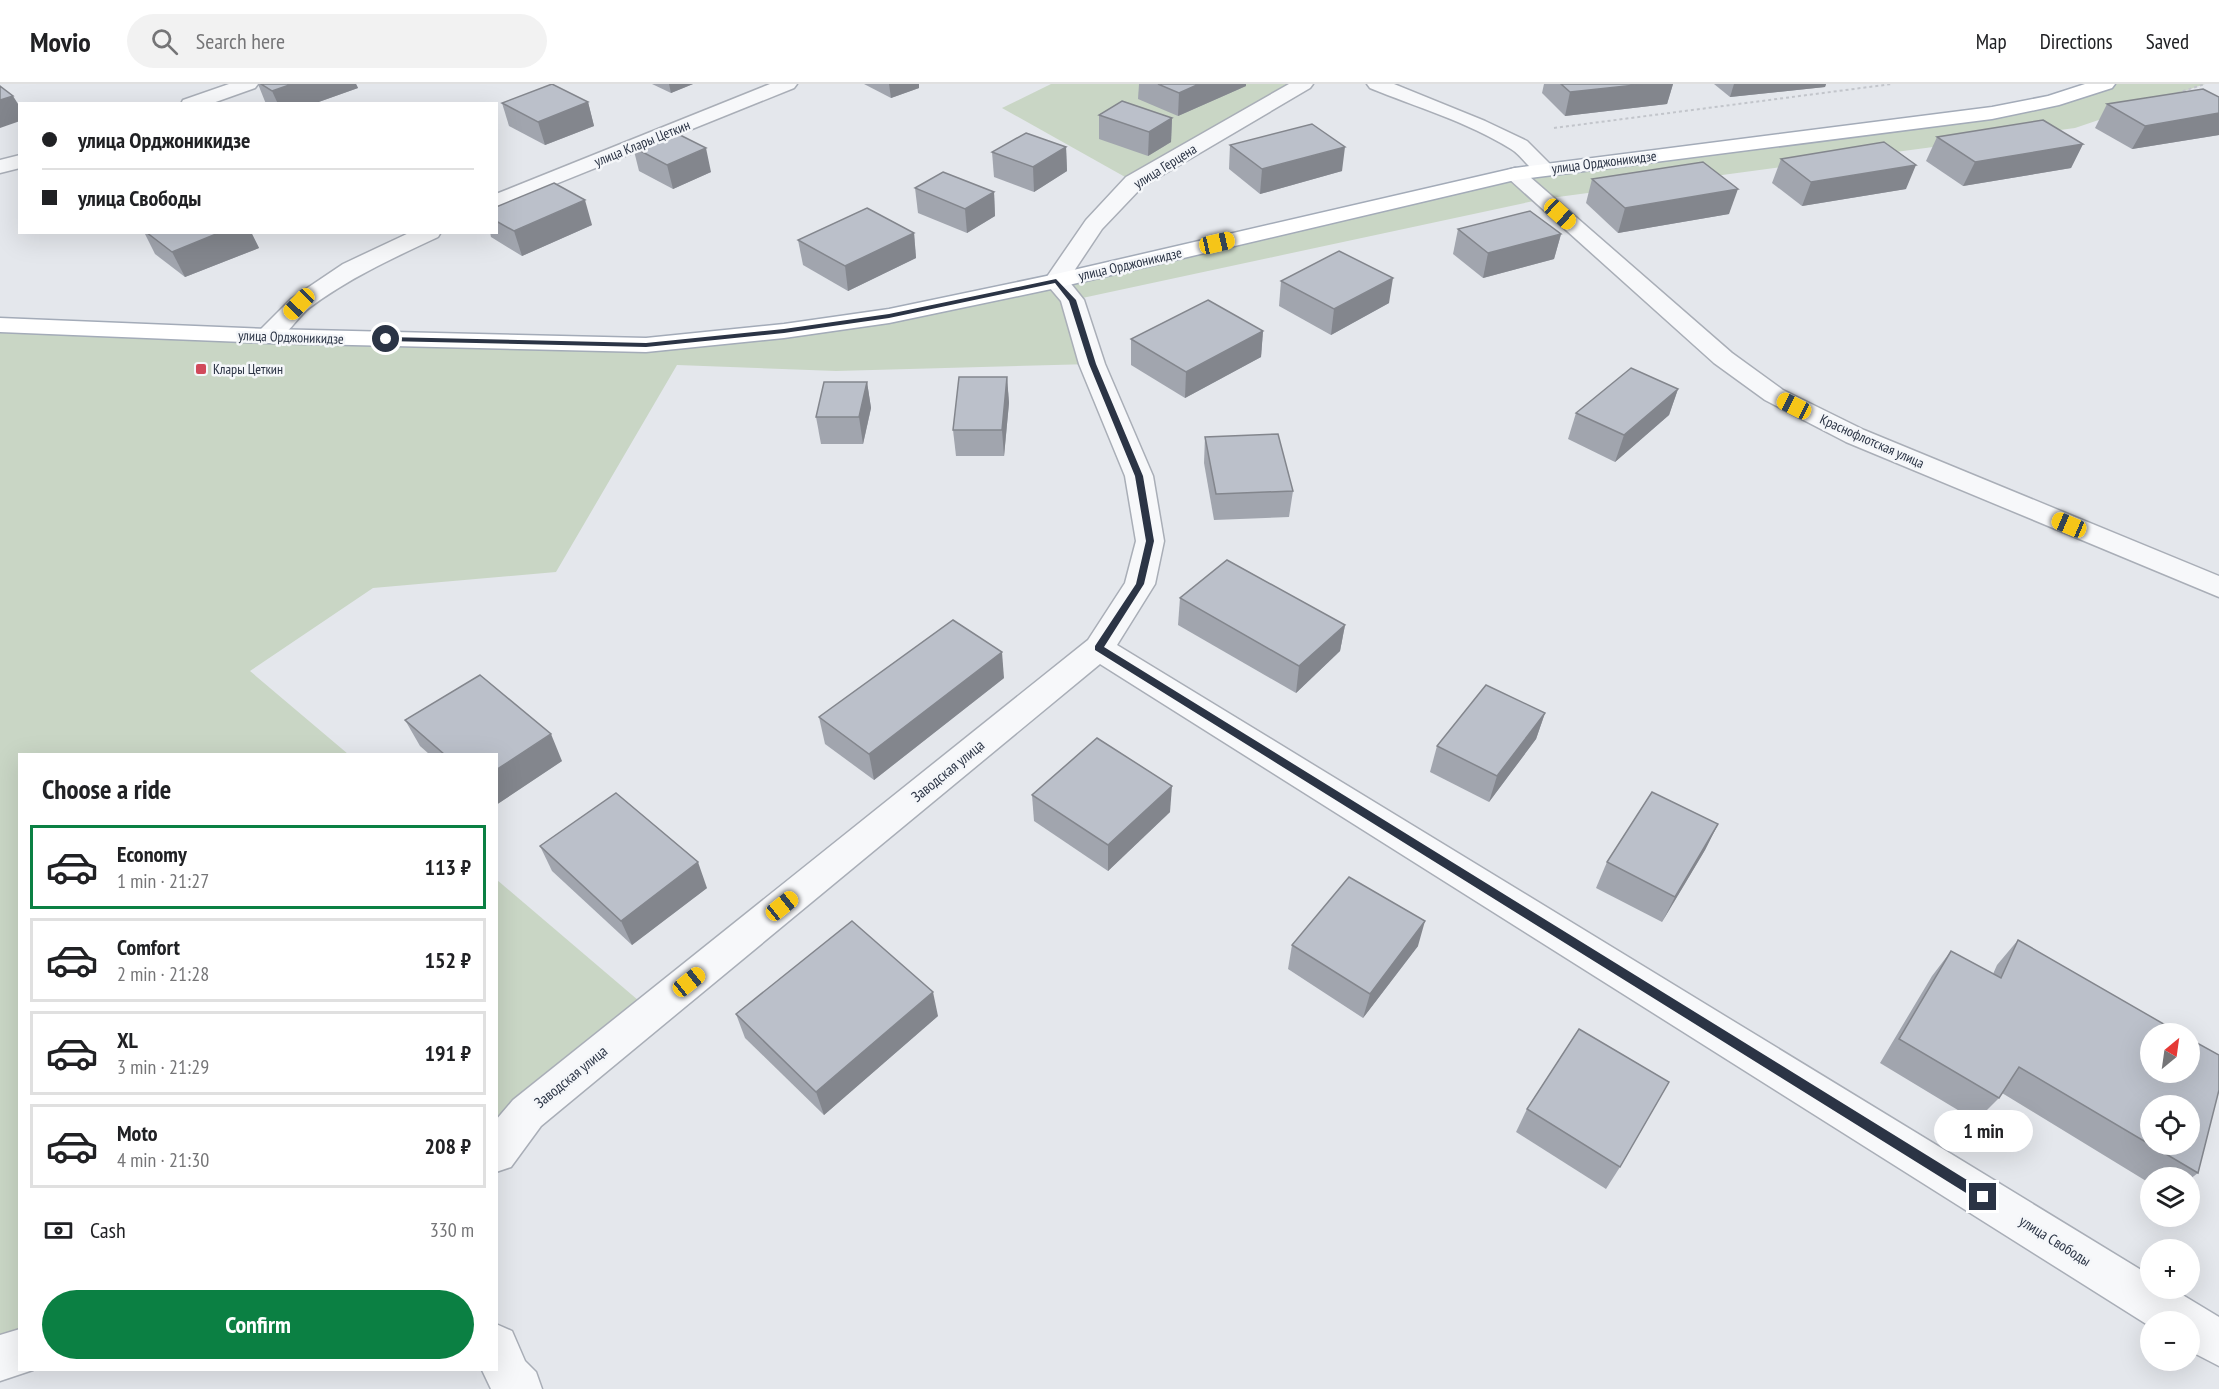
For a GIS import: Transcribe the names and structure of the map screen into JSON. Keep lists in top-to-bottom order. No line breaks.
{"streets":{"main road":["улица Орджоникидзе"],"street":["улица Клары Цеткин","улица Герцена","Краснофлотская улица","Заводская улица","улица Свободы"]},"crossings":[["улица Орджоникидзе","улица Герцена"],["улица Орджоникидзе","Краснофлотская улица"],["улица Орджоникидзе","Заводская улица"],["улица Герцена","Заводская улица"],["Заводская улица","улица Свободы"]],"places":{"transit":["Клары Цеткин"]},"north":"top right","page":{"header":"Movio","search":"Search here","nav":["Map","Directions","Saved"],"banner":["улица Орджоникидзе","улица Свободы"],"heading":"Choose a ride","list":[{"name":"Economy","note":"1 min · 21:27","value":"113 ₽"},{"name":"Comfort","note":"2 min · 21:28","value":"152 ₽"},{"name":"XL","note":"3 min · 21:29","value":"191 ₽"},{"name":"Moto","note":"4 min · 21:30","value":"208 ₽"}],"map_buttons":["+","−"],"bubble":"1 min","pay":["Cash","330 m"],"buttons":"Confirm"}}
